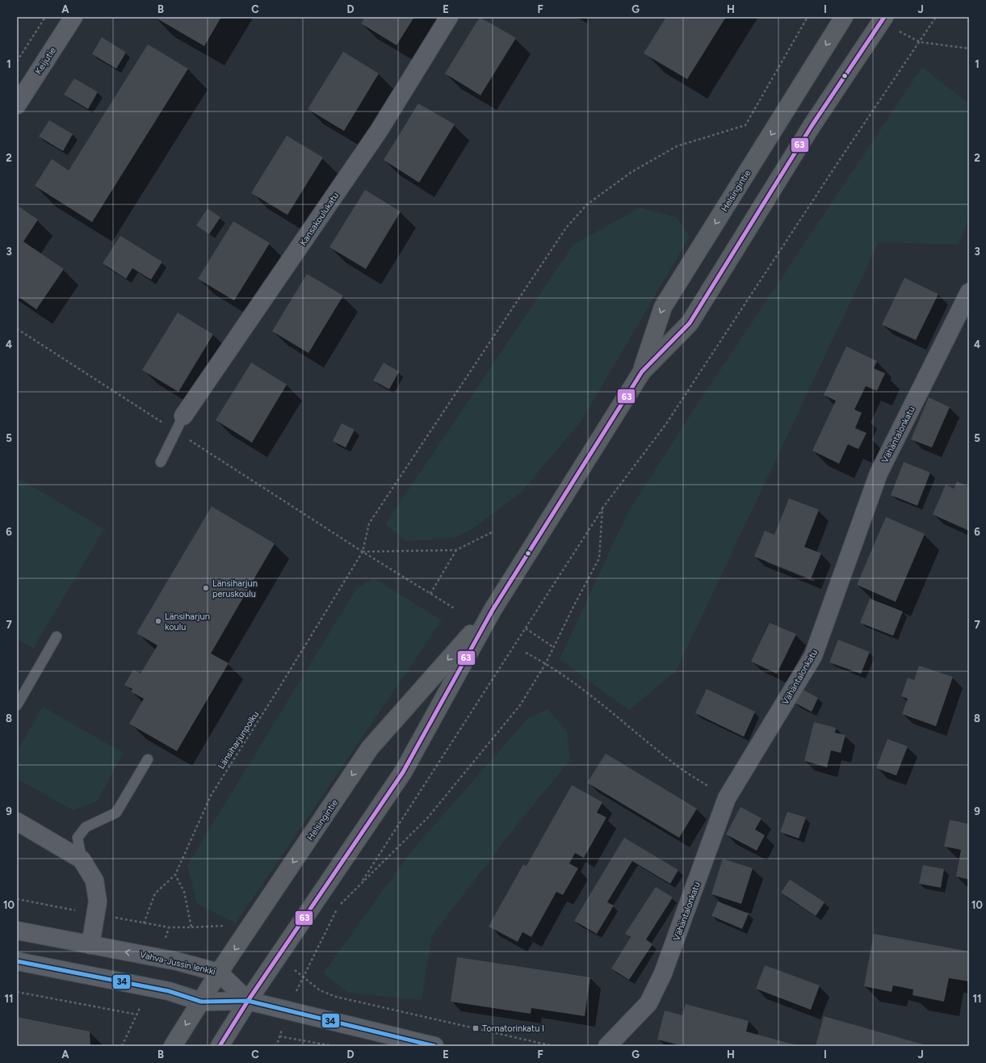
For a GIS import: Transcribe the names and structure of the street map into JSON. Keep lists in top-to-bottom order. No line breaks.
{"streets":{"main road":["Helsingintie"],"street":["Keijutie","Kansakoulukatu","Vähäntalonkatu","Vahva-Jussin lenkki"],"path":["Länsiharjunpolku"]},"crossings":[["Helsingintie","Vahva-Jussin lenkki"]],"places":{"other":["Länsiharjun peruskoulu","Länsiharjun koulu"],"transit":["Tornatorinkatu I"]},"lines":["transit line 63","transit line 34"],"grid":{"columns":["A","B","C","D","E","F","G","H","I","J"],"rows":["1","2","3","4","5","6","7","8","9","10","11"]}}
